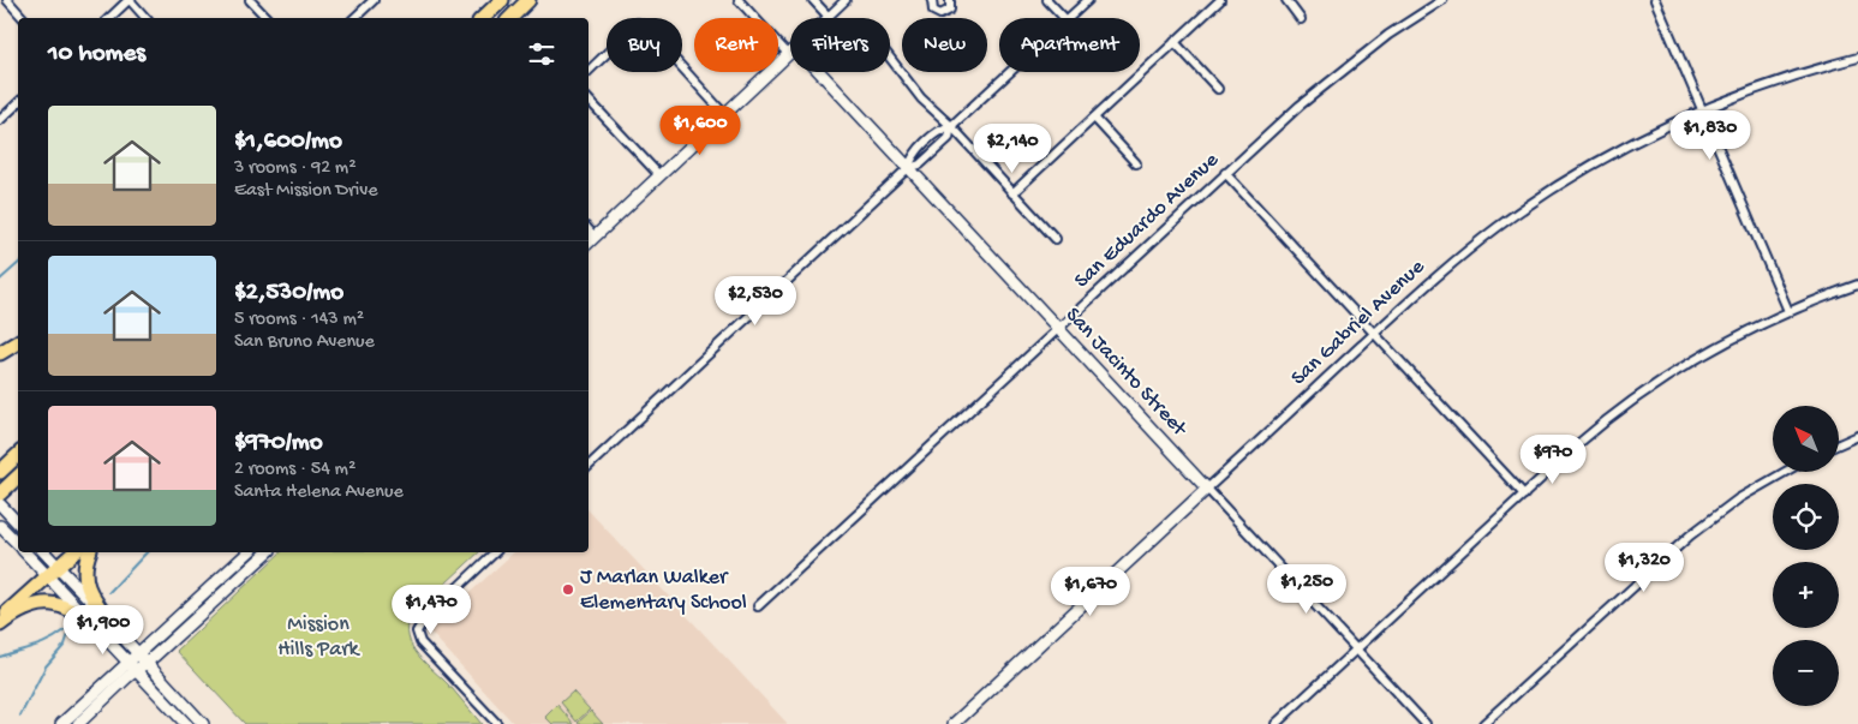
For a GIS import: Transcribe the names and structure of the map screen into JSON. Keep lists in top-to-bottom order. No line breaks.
{"streets":{"street":["San Eduardo Avenue","San Gabriel Avenue","San Jacinto Street"]},"crossings":[["San Eduardo Avenue","San Jacinto Street"],["San Gabriel Avenue","San Jacinto Street"]],"parks":["Mission Hills Park"],"places":["J Marlan Walker Elementary School"],"north":"top left","page":{"chip":["Buy","Rent","Filters","New","Apartment"],"heading":"10 homes","list":[{"name":"$1,600/mo","note":"3 rooms · 92 m² · East Mission Drive"},{"name":"$2,530/mo","note":"5 rooms · 143 m² · San Bruno Avenue"},{"name":"$970/mo","note":"2 rooms · 54 m² · Santa Helena Avenue"}],"price":["$1,600","$1,830","$2,140","$2,530","$970","$1,320","$1,250","$1,670","$1,470","$1,900"],"map_buttons":["+","−"]}}
